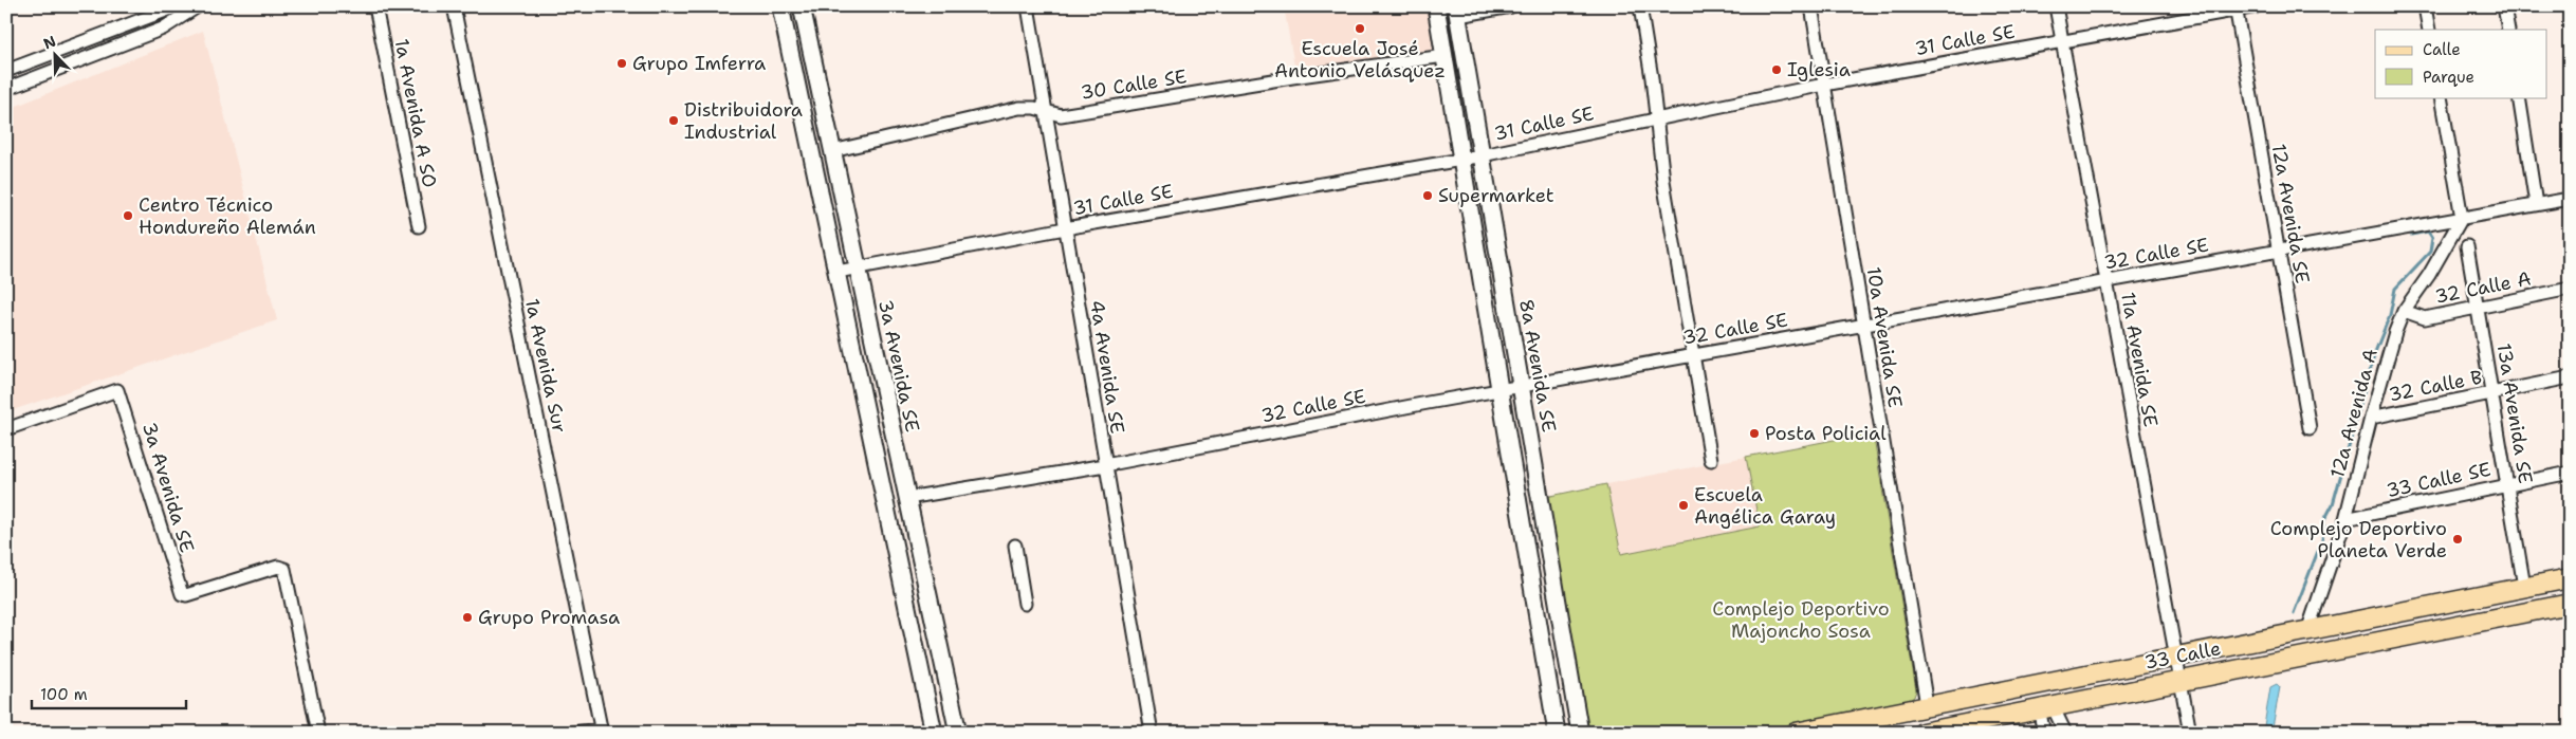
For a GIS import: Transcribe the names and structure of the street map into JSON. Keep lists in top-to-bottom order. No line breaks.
{"streets":{"main road":["3a Avenida SE","8a Avenida SE","33 Calle"],"street":["31 Calle SE","30 Calle SE","1a Avenida A SO","12a Avenida SE","32 Calle SE","32 Calle A","10a Avenida SE","11a Avenida SE","1a Avenida Sur","4a Avenida SE","32 Calle B","12a Avenida A","13a Avenida SE","33 Calle SE"]},"crossings":[["31 Calle SE","12a Avenida SE"],["31 Calle SE","10a Avenida SE"],["31 Calle SE","11a Avenida SE"],["31 Calle SE","3a Avenida SE"],["31 Calle SE","8a Avenida SE"],["31 Calle SE","4a Avenida SE"],["30 Calle SE","3a Avenida SE"],["30 Calle SE","4a Avenida SE"],["12a Avenida SE","32 Calle SE"],["32 Calle SE","10a Avenida SE"],["32 Calle SE","11a Avenida SE"],["32 Calle SE","3a Avenida SE"],["32 Calle SE","8a Avenida SE"],["32 Calle SE","4a Avenida SE"],["32 Calle SE","12a Avenida A"],["32 Calle A","12a Avenida A"],["32 Calle A","13a Avenida SE"],["10a Avenida SE","33 Calle"],["11a Avenida SE","33 Calle"],["32 Calle B","12a Avenida A"],["32 Calle B","13a Avenida SE"],["12a Avenida A","33 Calle SE"],["12a Avenida A","33 Calle"],["13a Avenida SE","33 Calle SE"],["13a Avenida SE","33 Calle"]],"parks":["Complejo Deportivo Majoncho Sosa"],"places":["Escuela José Antonio Velásquez","Grupo Imferra","Iglesia","Distribuidora Industrial","Supermarket","Centro Técnico Hondureño Alemán","Posta Policial","Escuela Angélica Garay","Complejo Deportivo Planeta Verde","Grupo Promasa"],"legend":["Calle","Parque"],"scale_bar":"100 m","north":"top left"}
